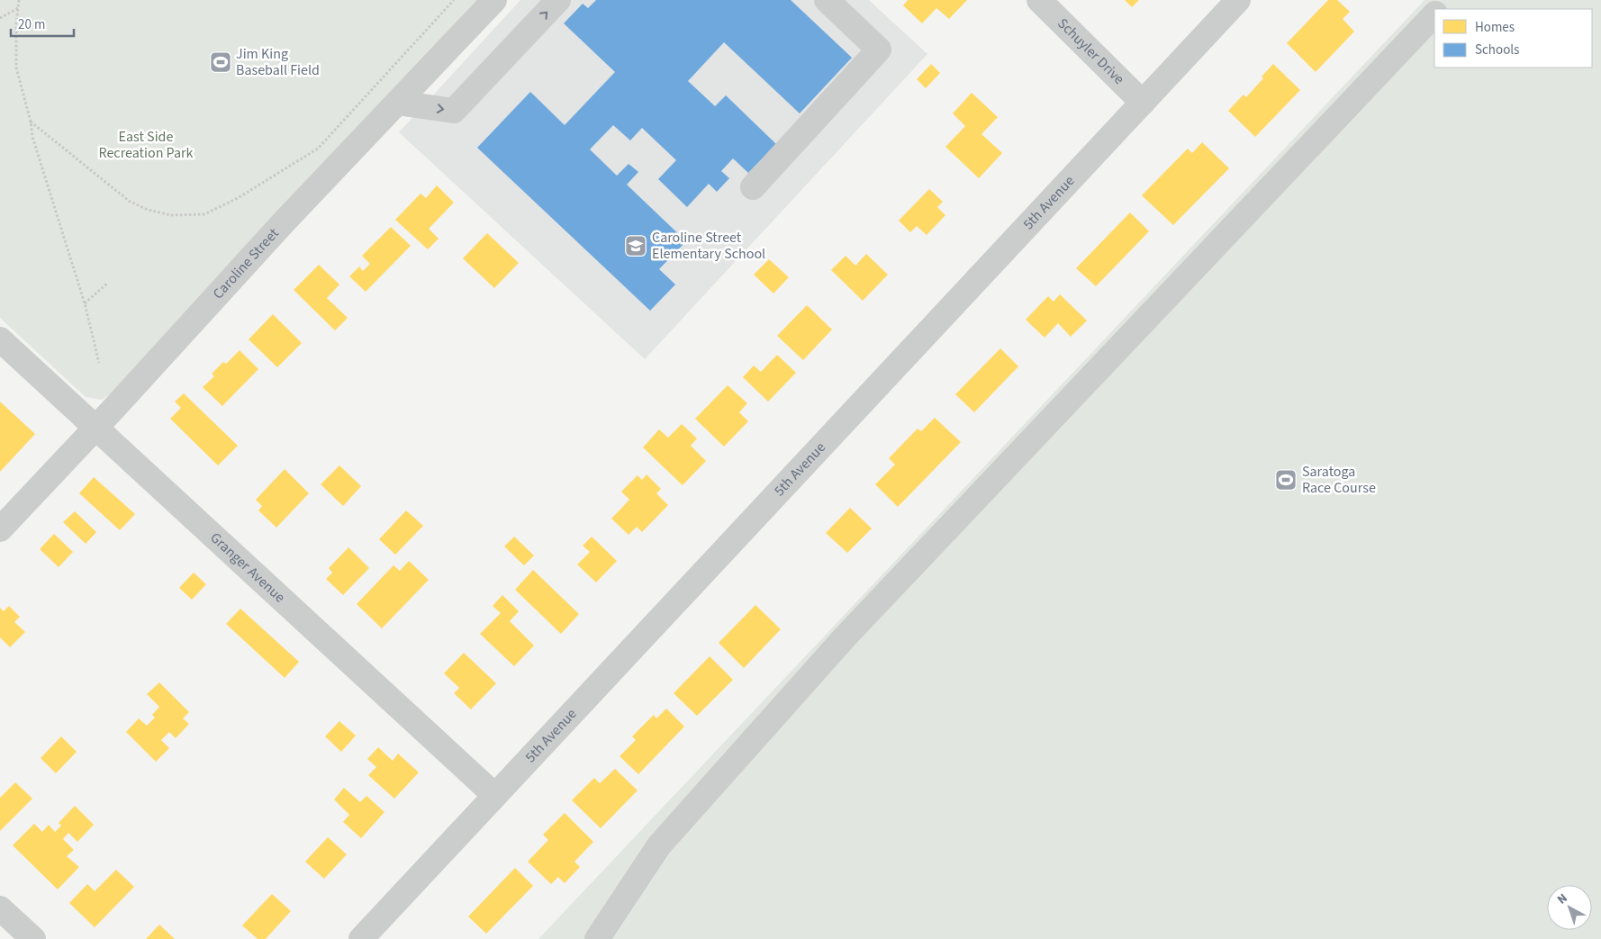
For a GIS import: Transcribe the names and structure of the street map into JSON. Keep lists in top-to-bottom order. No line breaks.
{"streets":{"street":["Schuyler Drive","5th Avenue","Caroline Street","Granger Avenue"]},"crossings":[["Schuyler Drive","5th Avenue"],["5th Avenue","Granger Avenue"],["Caroline Street","Granger Avenue"]],"parks":["East Side Recreation Park"],"places":{"sports":["Jim King Baseball Field","Saratoga Race Course"],"school or university":["Caroline Street Elementary School"]},"legend":["Homes","Schools"],"scale_bar":"20 m","north":"top left"}
